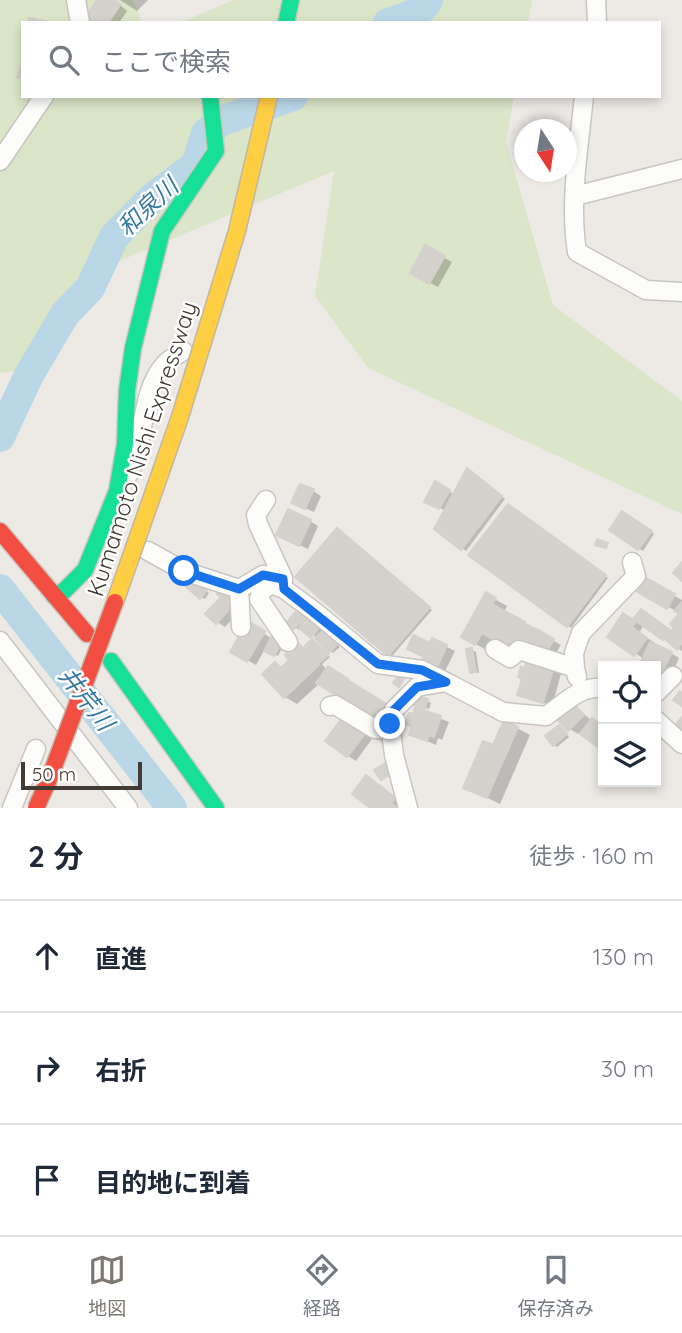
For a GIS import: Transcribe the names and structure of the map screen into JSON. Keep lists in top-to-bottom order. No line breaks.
{"streets":{"main road":["Kumamoto Nishi Expressway"]},"water":["和泉川","井芹川"],"scale_bar":"50 m","north":"bottom","page":{"search":"ここで検索","scale":"50 m","heading":["2 分","徒歩 · 160 m"],"list":[["直進","130 m"],["右折","30 m"],"目的地に到着"],"nav":["地図","経路","保存済み"]}}
